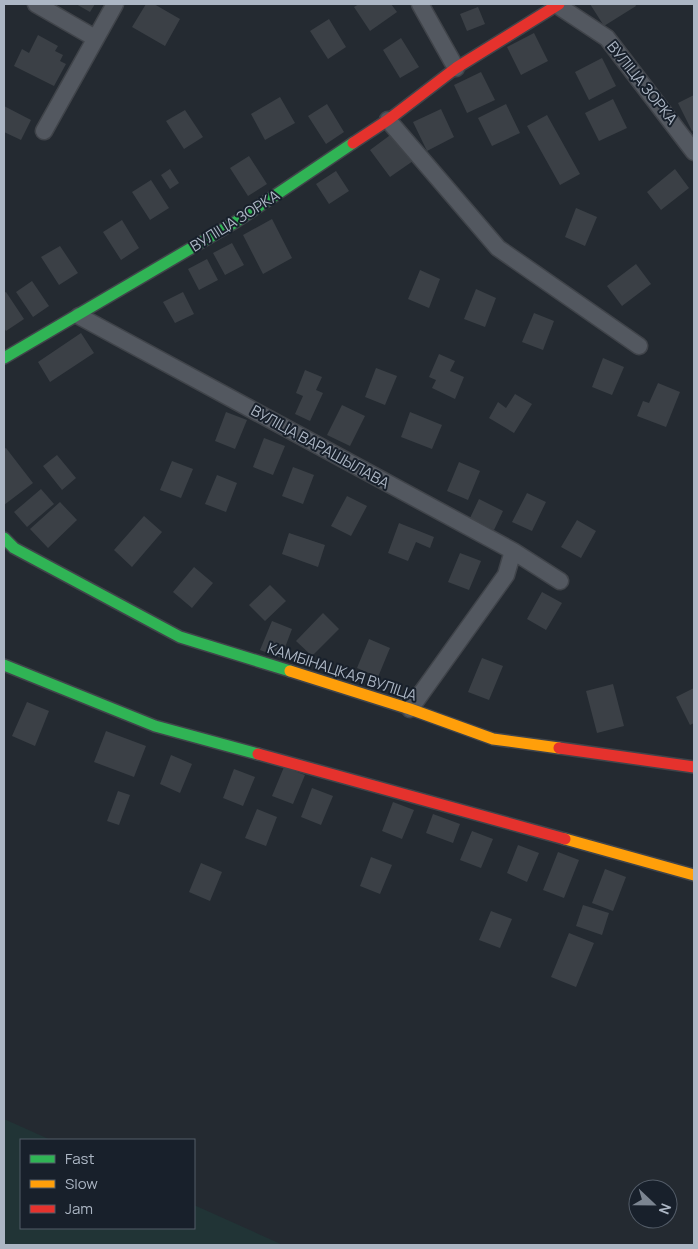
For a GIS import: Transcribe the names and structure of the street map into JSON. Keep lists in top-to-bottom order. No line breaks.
{"streets":{"street":["ВУЛІЦА ЗОРКА","ВУЛІЦА ВАРАШЫЛАВА","КАМБІНАЦКАЯ ВУЛІЦА"]},"crossings":[["ВУЛІЦА ЗОРКА","ВУЛІЦА ВАРАШЫЛАВА"]],"legend":["Fast","Slow","Jam"],"north":"right"}
